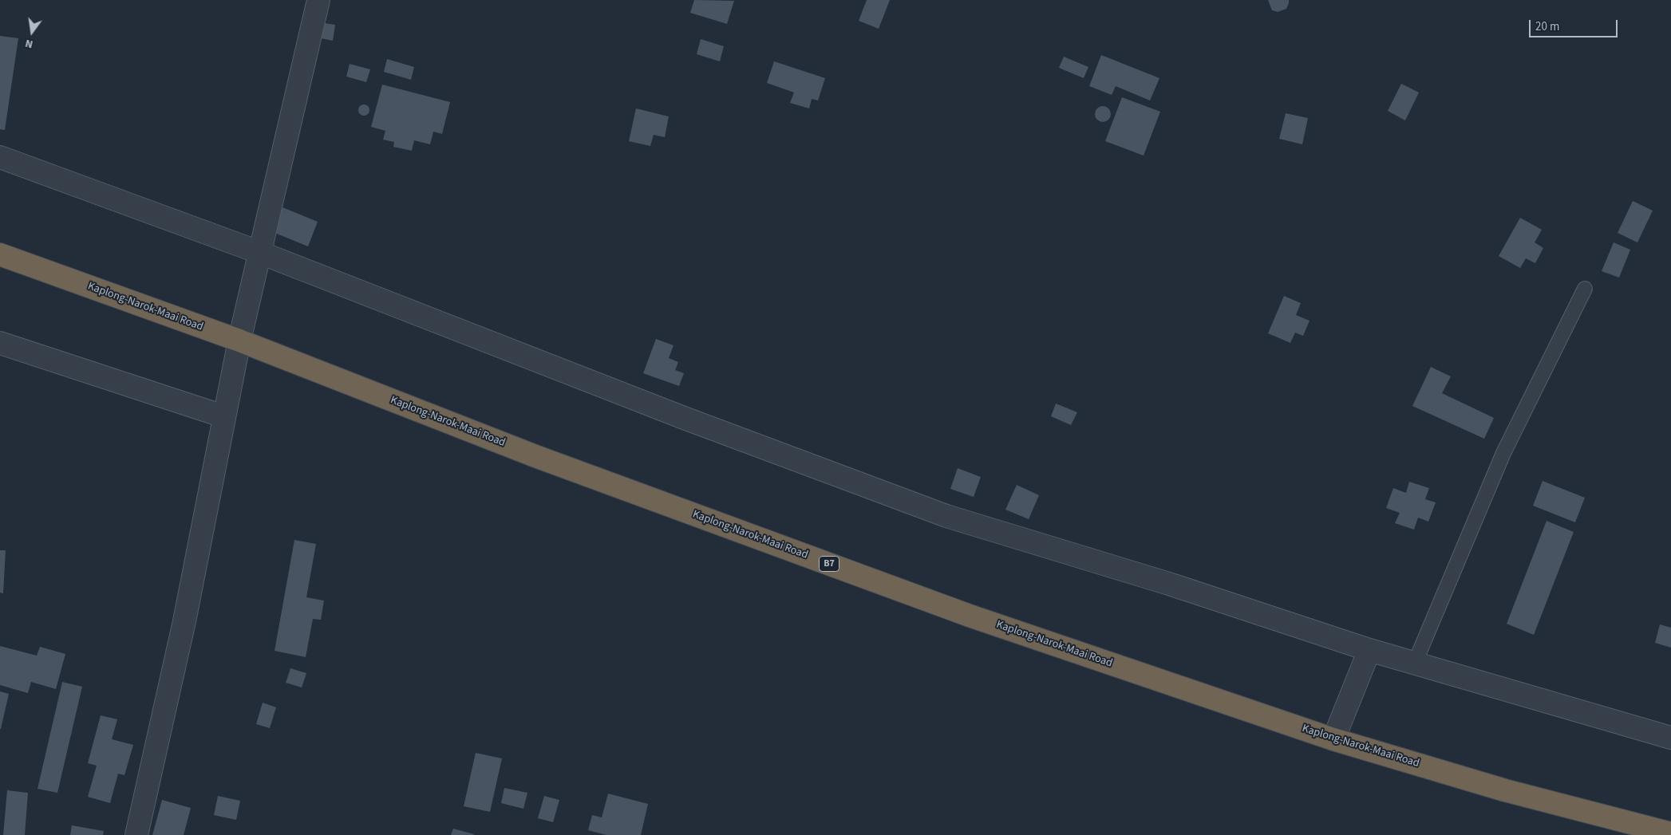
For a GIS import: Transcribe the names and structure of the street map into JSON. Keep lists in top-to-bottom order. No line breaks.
{"streets":{"highway":["Kaplong-Narok-Maai Road","B7"]},"scale_bar":"20 m","north":"bottom"}
